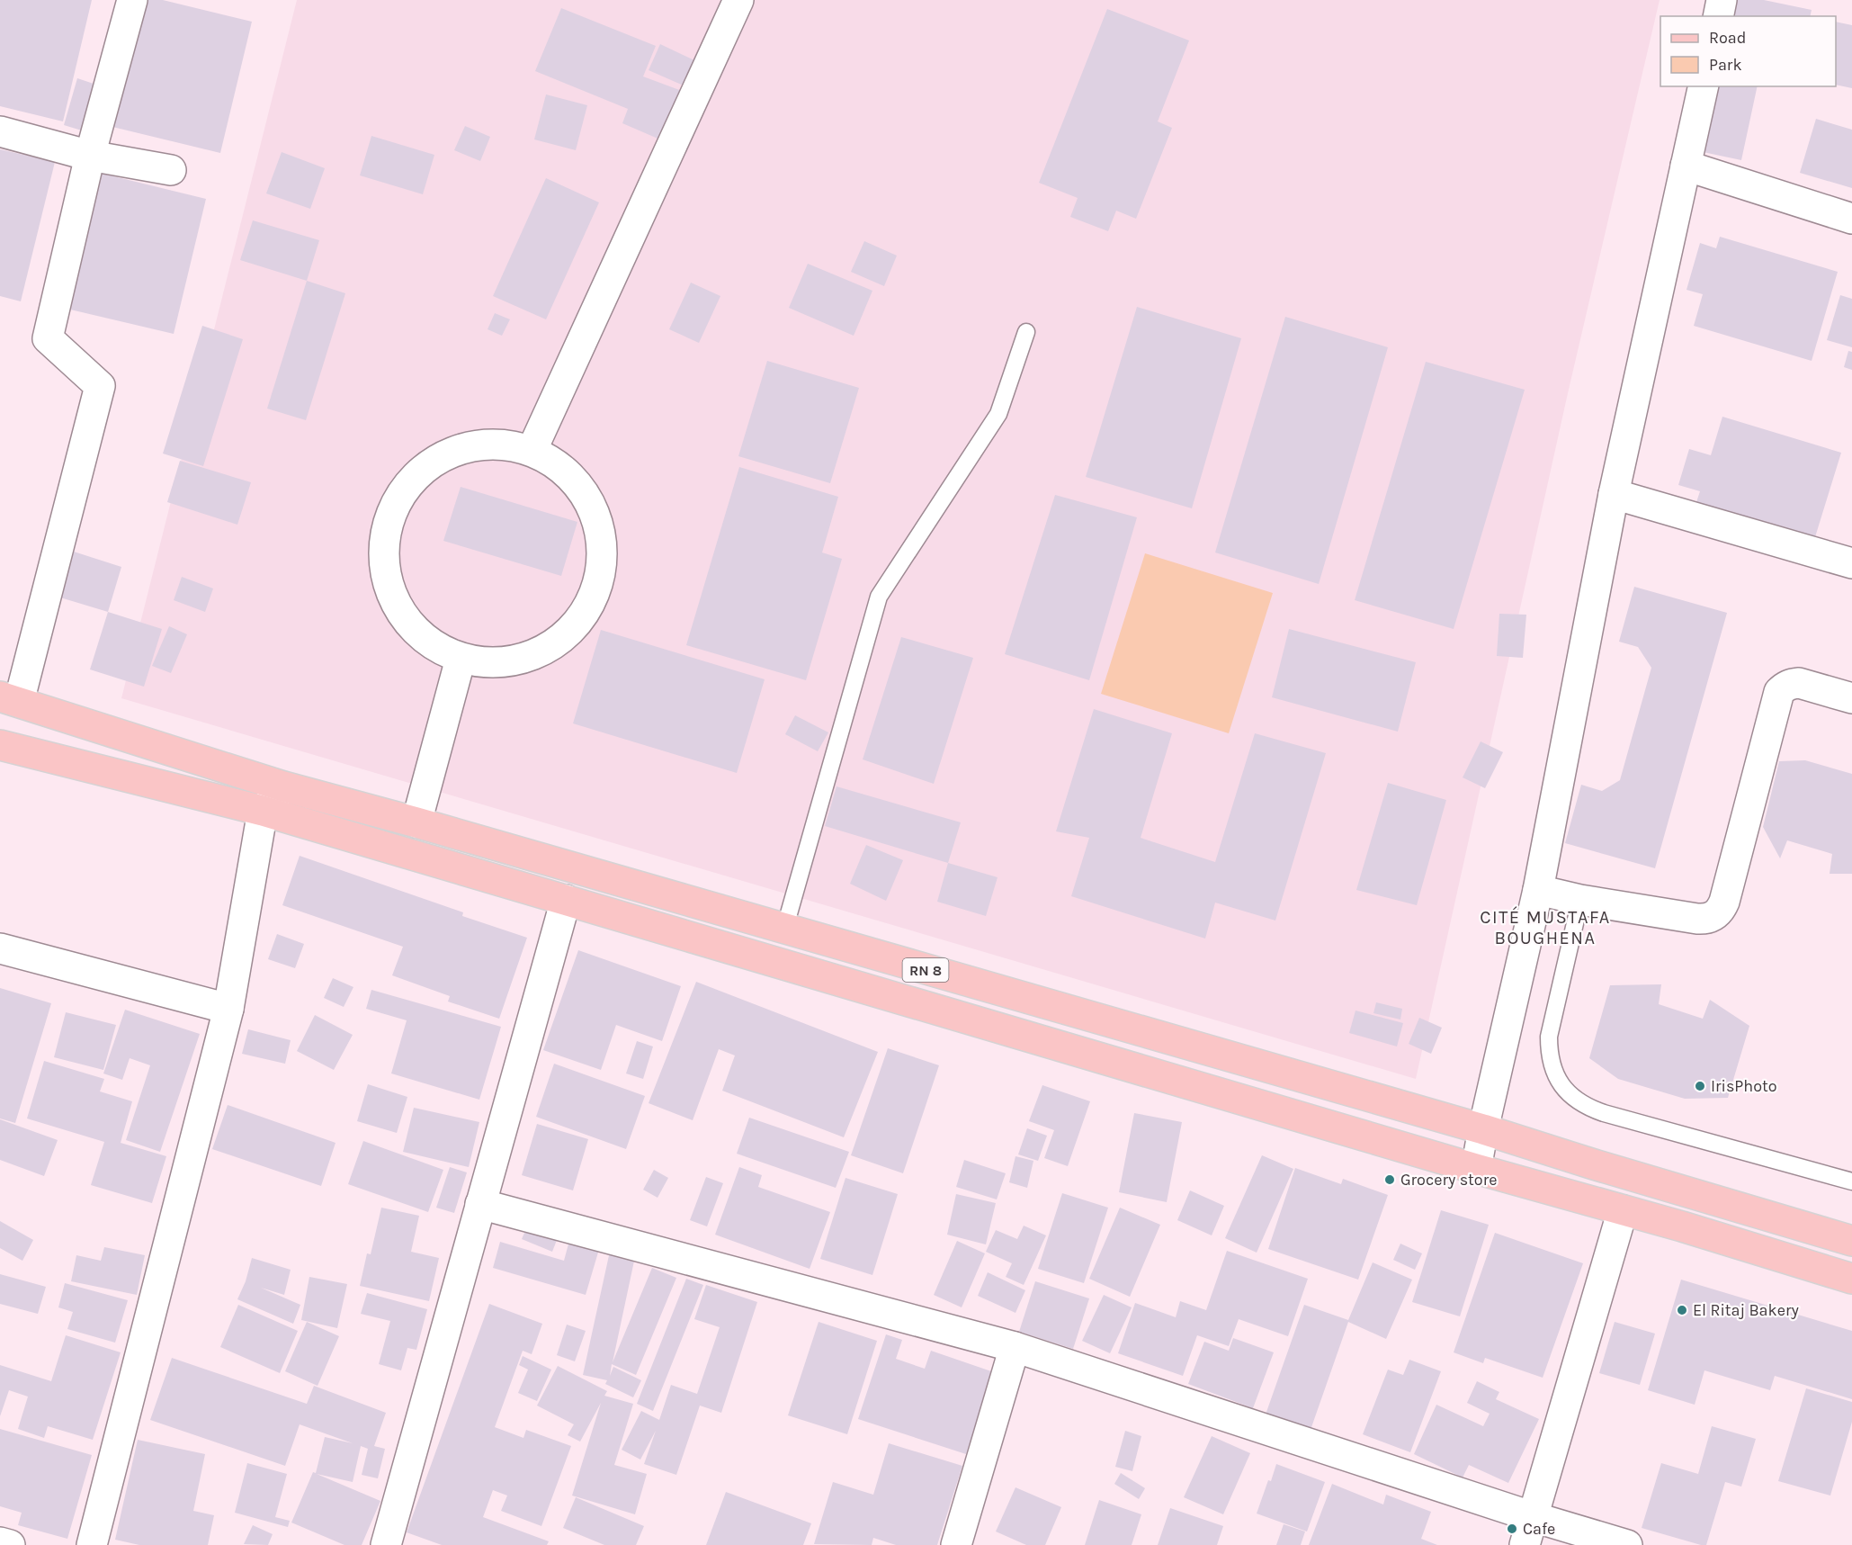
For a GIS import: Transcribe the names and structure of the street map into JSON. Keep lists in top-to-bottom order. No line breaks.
{"streets":{"main road":["RN 8"]},"districts":["CITÉ MUSTAFA BOUGHENA"],"places":["IrisPhoto","Grocery store","El Ritaj Bakery","Cafe"],"legend":["Road","Park"]}
